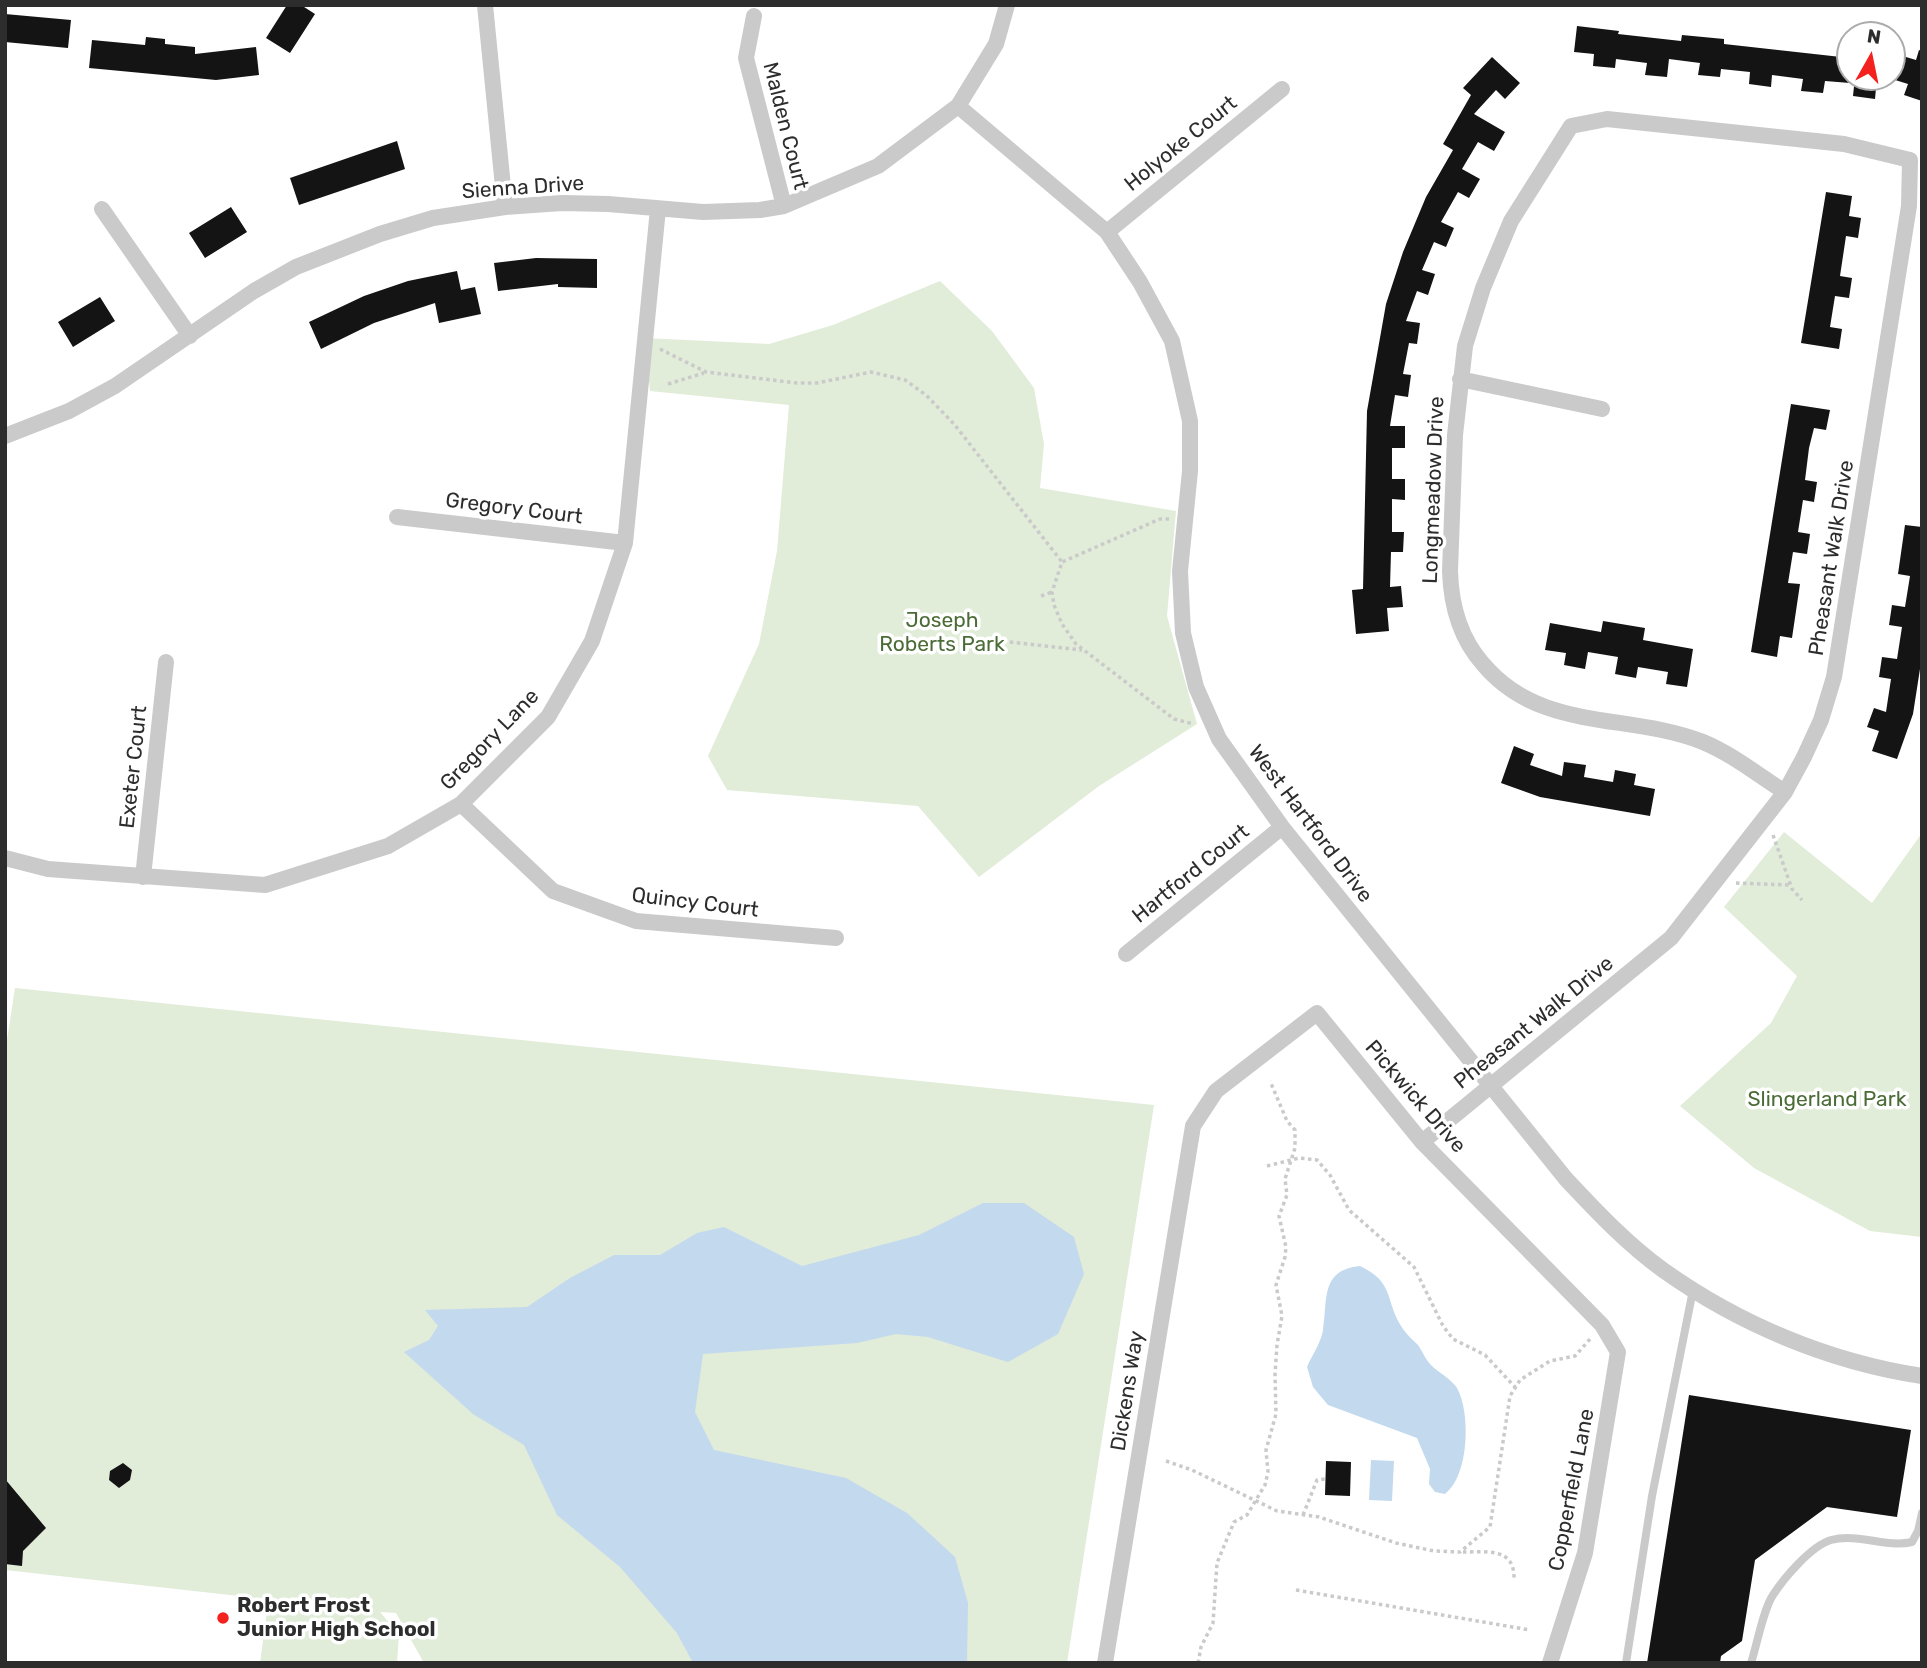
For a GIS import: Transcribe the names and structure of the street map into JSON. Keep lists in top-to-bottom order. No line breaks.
{"streets":{"street":["Malden Court","Holyoke Court","Sienna Drive","Longmeadow Drive","Gregory Court","Pheasant Walk Drive","Gregory Lane","Exeter Court","West Hartford Drive","Hartford Court","Quincy Court","Pickwick Drive","Dickens Way","Copperfield Lane"]},"crossings":[["Malden Court","Sienna Drive"],["Holyoke Court","West Hartford Drive"],["Sienna Drive","Gregory Lane"],["Sienna Drive","West Hartford Drive"],["Longmeadow Drive","Pheasant Walk Drive"],["Gregory Court","Gregory Lane"],["Pheasant Walk Drive","West Hartford Drive"],["Pheasant Walk Drive","Pickwick Drive"],["Gregory Lane","Exeter Court"],["Gregory Lane","Quincy Court"],["West Hartford Drive","Hartford Court"],["Pickwick Drive","Dickens Way"],["Pickwick Drive","Copperfield Lane"]],"parks":["Joseph Roberts Park","Slingerland Park"],"places":["Robert Frost Junior High School"],"north":"top"}
